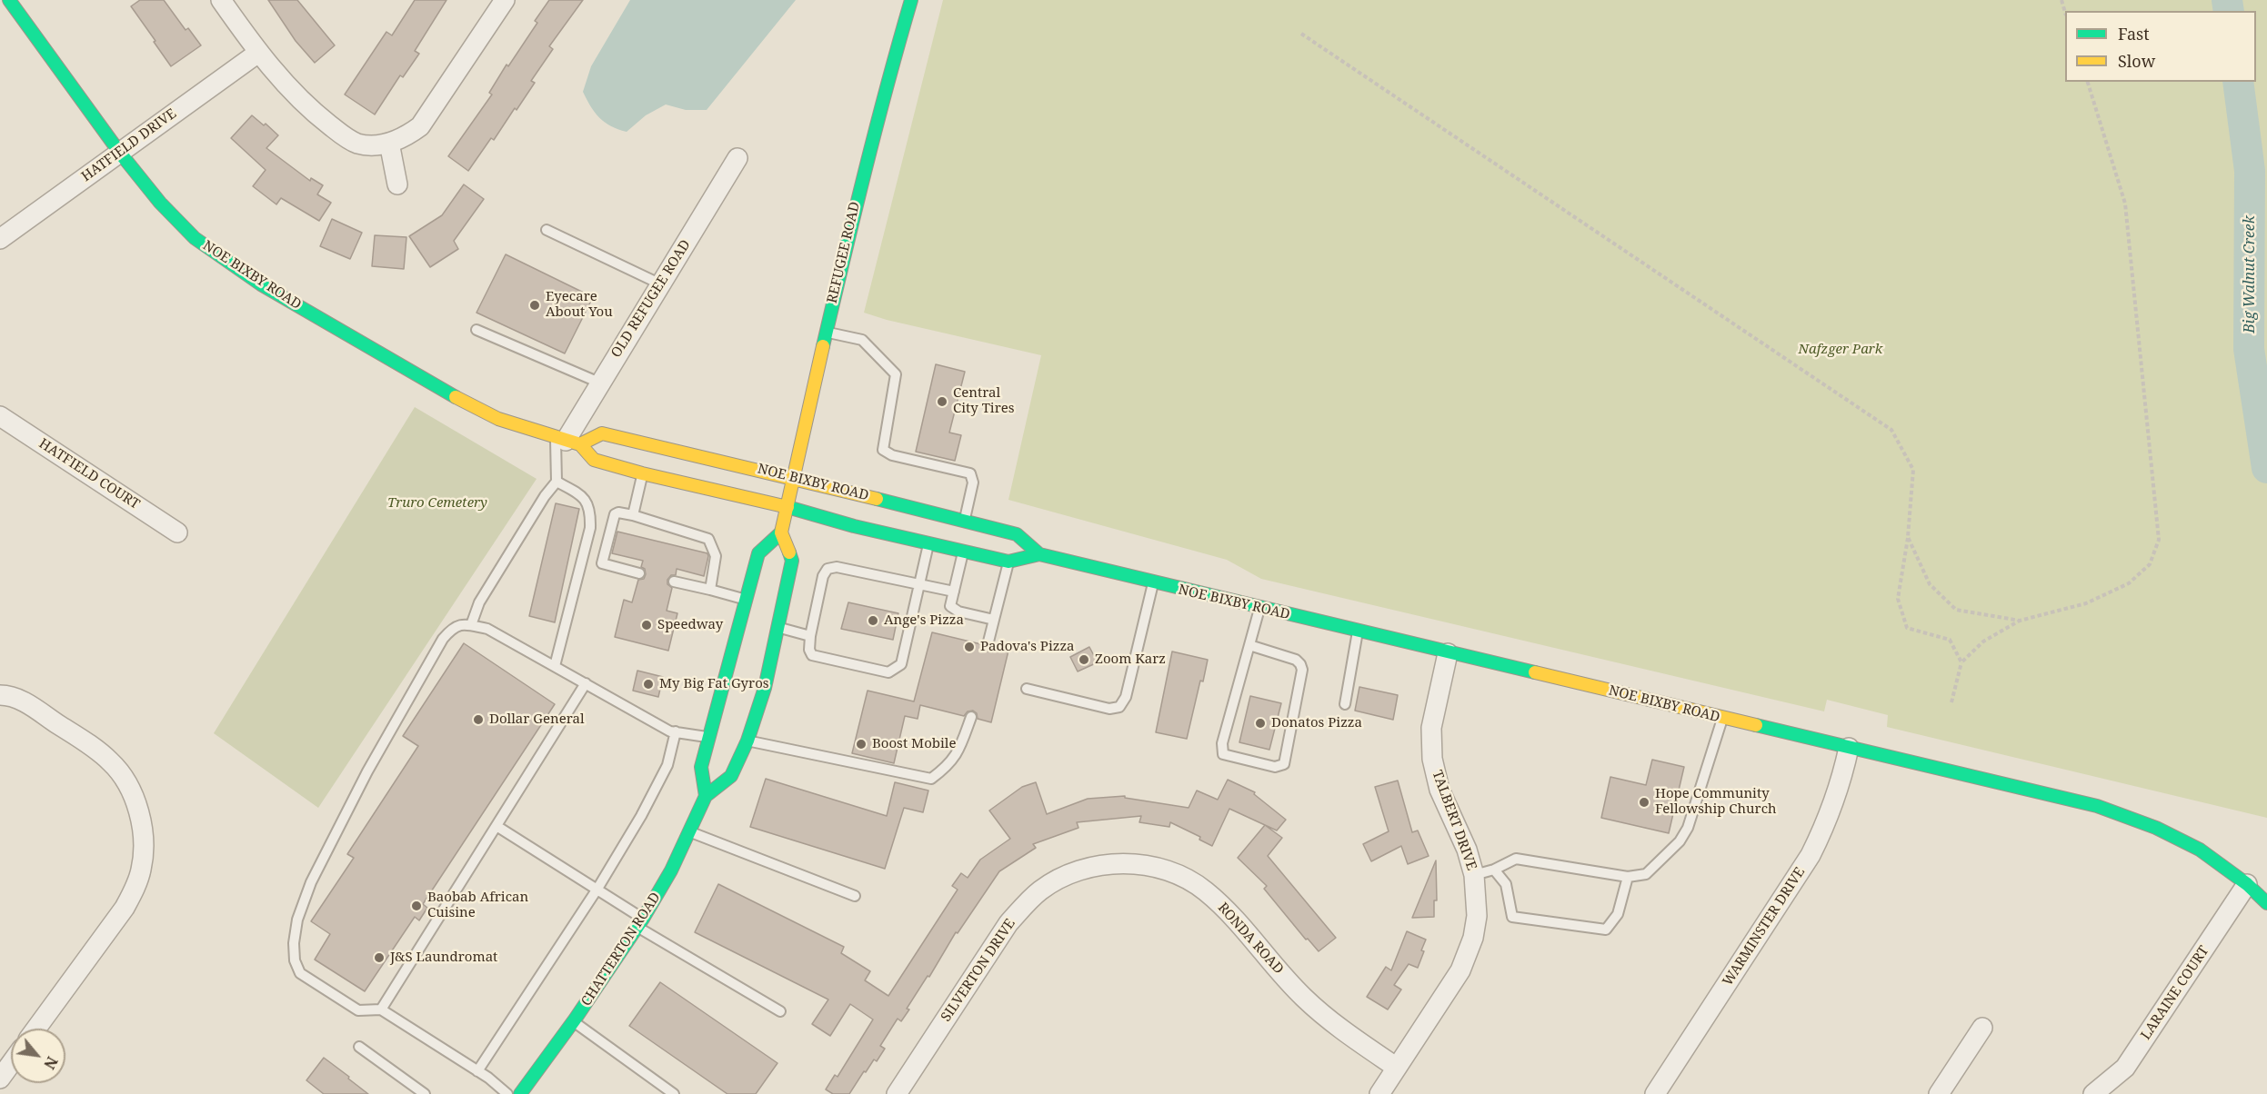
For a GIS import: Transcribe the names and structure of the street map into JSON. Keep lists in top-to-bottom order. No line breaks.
{"streets":{"street":["HATFIELD DRIVE","REFUGEE ROAD","NOE BIXBY ROAD","OLD REFUGEE ROAD","HATFIELD COURT","TALBERT DRIVE","WARMINSTER DRIVE","RONDA ROAD","CHATTERTON ROAD","SILVERTON DRIVE","LARAINE COURT"]},"crossings":[["HATFIELD DRIVE","NOE BIXBY ROAD"],["REFUGEE ROAD","NOE BIXBY ROAD"],["NOE BIXBY ROAD","OLD REFUGEE ROAD"],["NOE BIXBY ROAD","TALBERT DRIVE"],["NOE BIXBY ROAD","WARMINSTER DRIVE"],["NOE BIXBY ROAD","LARAINE COURT"],["TALBERT DRIVE","RONDA ROAD"],["RONDA ROAD","SILVERTON DRIVE"]],"water":["Big Walnut Creek"],"parks":["Nafzger Park","Truro Cemetery"],"places":["Eyecare About You","Central City Tires","Ange's Pizza","Speedway","Padova's Pizza","Zoom Karz","My Big Fat Gyros","Dollar General","Donatos Pizza","Boost Mobile","Hope Community Fellowship Church","Baobab African Cuisine","J&S Laundromat"],"legend":["Fast","Slow"],"north":"bottom right"}
